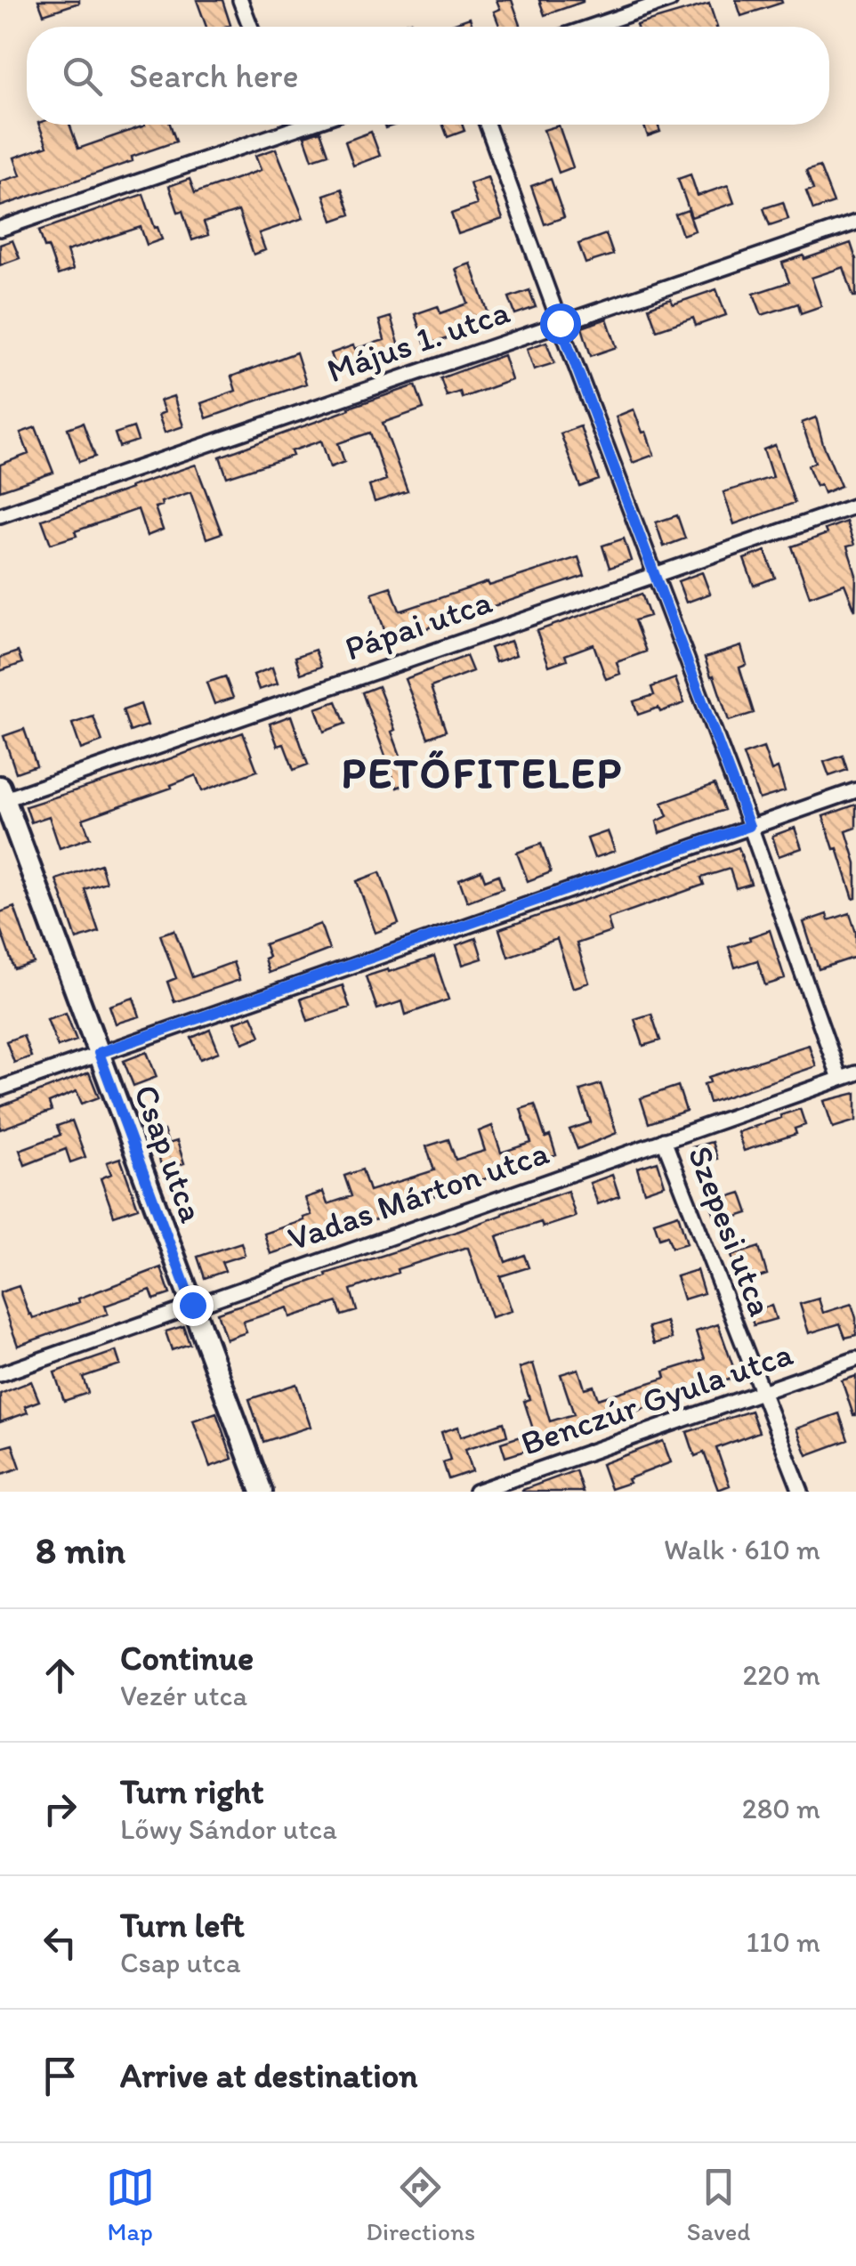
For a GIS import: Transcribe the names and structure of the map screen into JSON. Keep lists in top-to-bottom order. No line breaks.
{"streets":{"street":["Május 1. utca","Pápai utca","Csap utca","Vadas Márton utca","Szepesi utca","Benczúr Gyula utca"]},"crossings":[["Pápai utca","Csap utca"],["Csap utca","Vadas Márton utca"],["Vadas Márton utca","Szepesi utca"],["Szepesi utca","Benczúr Gyula utca"]],"districts":["PETŐFITELEP"],"page":{"search":"Search here","heading":["8 min","Walk · 610 m"],"list":[["Continue","Vezér utca","220 m"],["Turn right","Lőwy Sándor utca","280 m"],["Turn left","Csap utca","110 m"],"Arrive at destination"],"nav":["Map","Directions","Saved"]}}
